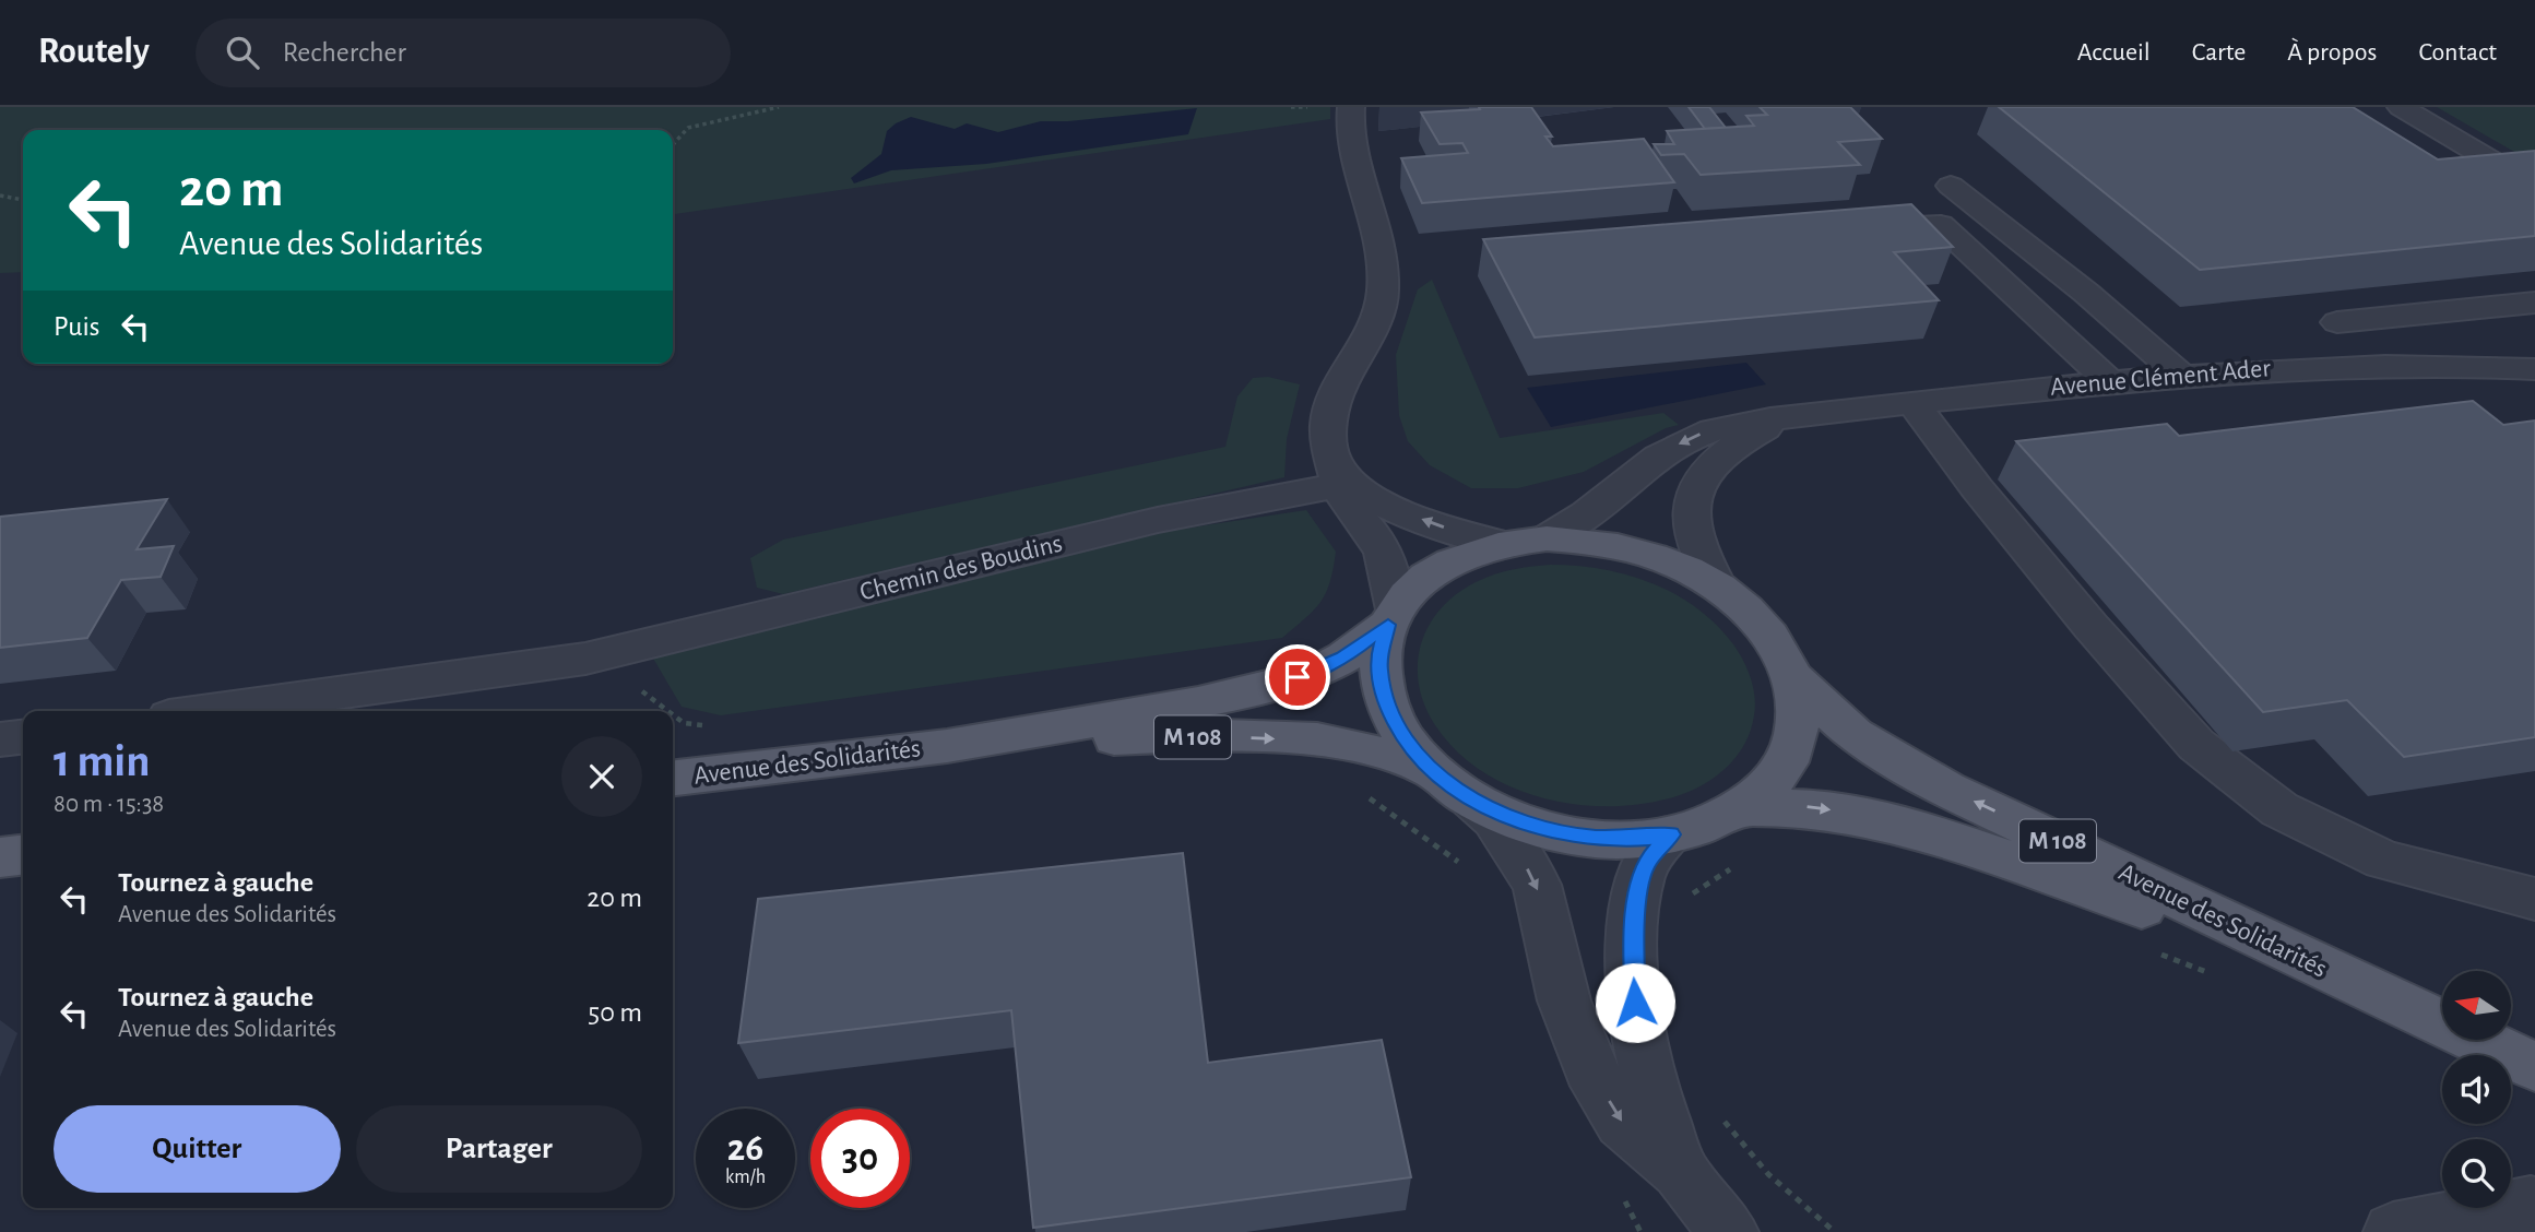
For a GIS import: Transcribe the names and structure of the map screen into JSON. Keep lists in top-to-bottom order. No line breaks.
{"streets":{"main road":["M 108","Avenue des Solidarités"],"street":["Avenue Clément Ader","Chemin des Boudins"]},"crossings":[["Avenue Clément Ader","Avenue des Solidarités"]],"north":"left","page":{"header":"Routely","search":"Rechercher","nav":["Accueil","Carte","À propos","Contact"],"turn":["20 m","Avenue des Solidarités"],"then":"Puis","heading":["1 min","80 m · 15:38"],"list":[{"name":"Tournez à gauche","note":"Avenue des Solidarités","value":"20 m"},{"name":"Tournez à gauche","note":"Avenue des Solidarités","value":"50 m"}],"buttons":["Quitter","Partager"],"speed":"26 km/h","limit":"30"}}
